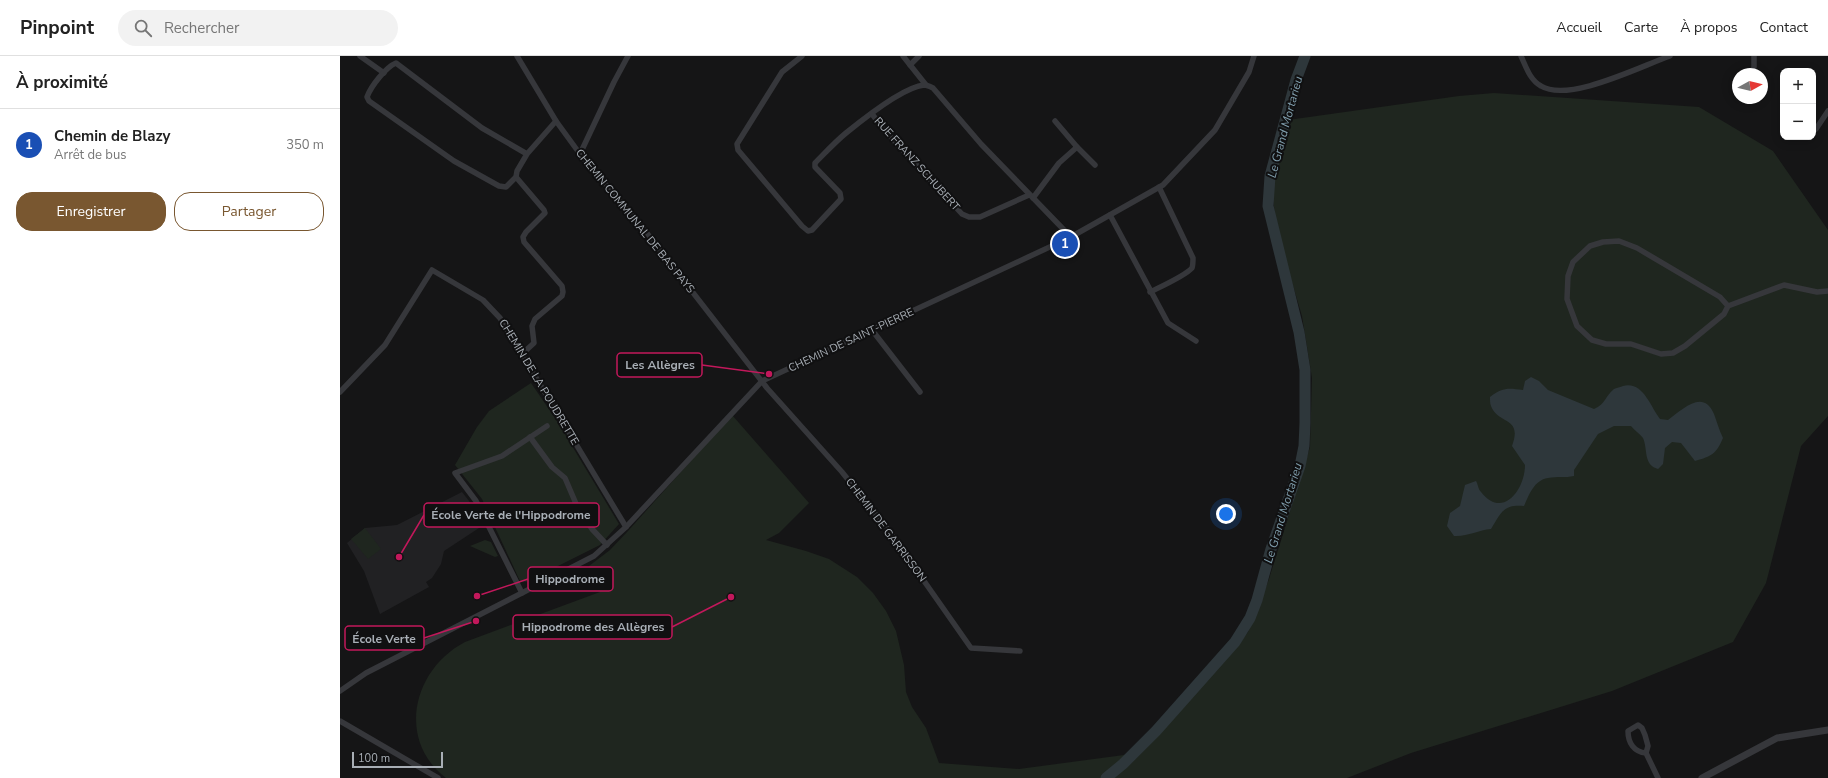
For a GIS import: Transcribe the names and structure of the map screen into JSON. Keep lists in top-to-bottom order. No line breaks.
{"streets":{"street":["RUE FRANZ SCHUBERT","CHEMIN COMMUNAL DE BAS PAYS","CHEMIN DE SAINT-PIERRE","CHEMIN DE LA POUDRETTE","CHEMIN DE GARRISSON"]},"crossings":[["CHEMIN COMMUNAL DE BAS PAYS","CHEMIN DE SAINT-PIERRE"],["CHEMIN COMMUNAL DE BAS PAYS","CHEMIN DE GARRISSON"],["CHEMIN DE SAINT-PIERRE","CHEMIN DE LA POUDRETTE"],["CHEMIN DE SAINT-PIERRE","CHEMIN DE GARRISSON"]],"water":["Le Grand Mortarieu"],"places":["Les Allègres","École Verte de l'Hippodrome","Hippodrome","Hippodrome des Allègres","École Verte"],"scale_bar":"100 m","north":"right","page":{"header":"Pinpoint","search":"Rechercher","nav":["Accueil","Carte","À propos","Contact"],"heading":"À proximité","map_buttons":["+","−"],"list":[{"mark":"1","name":"Chemin de Blazy","note":"Arrêt de bus","value":"350 m"}],"buttons":["Enregistrer","Partager"],"pins":"1","scale":"100 m"}}
